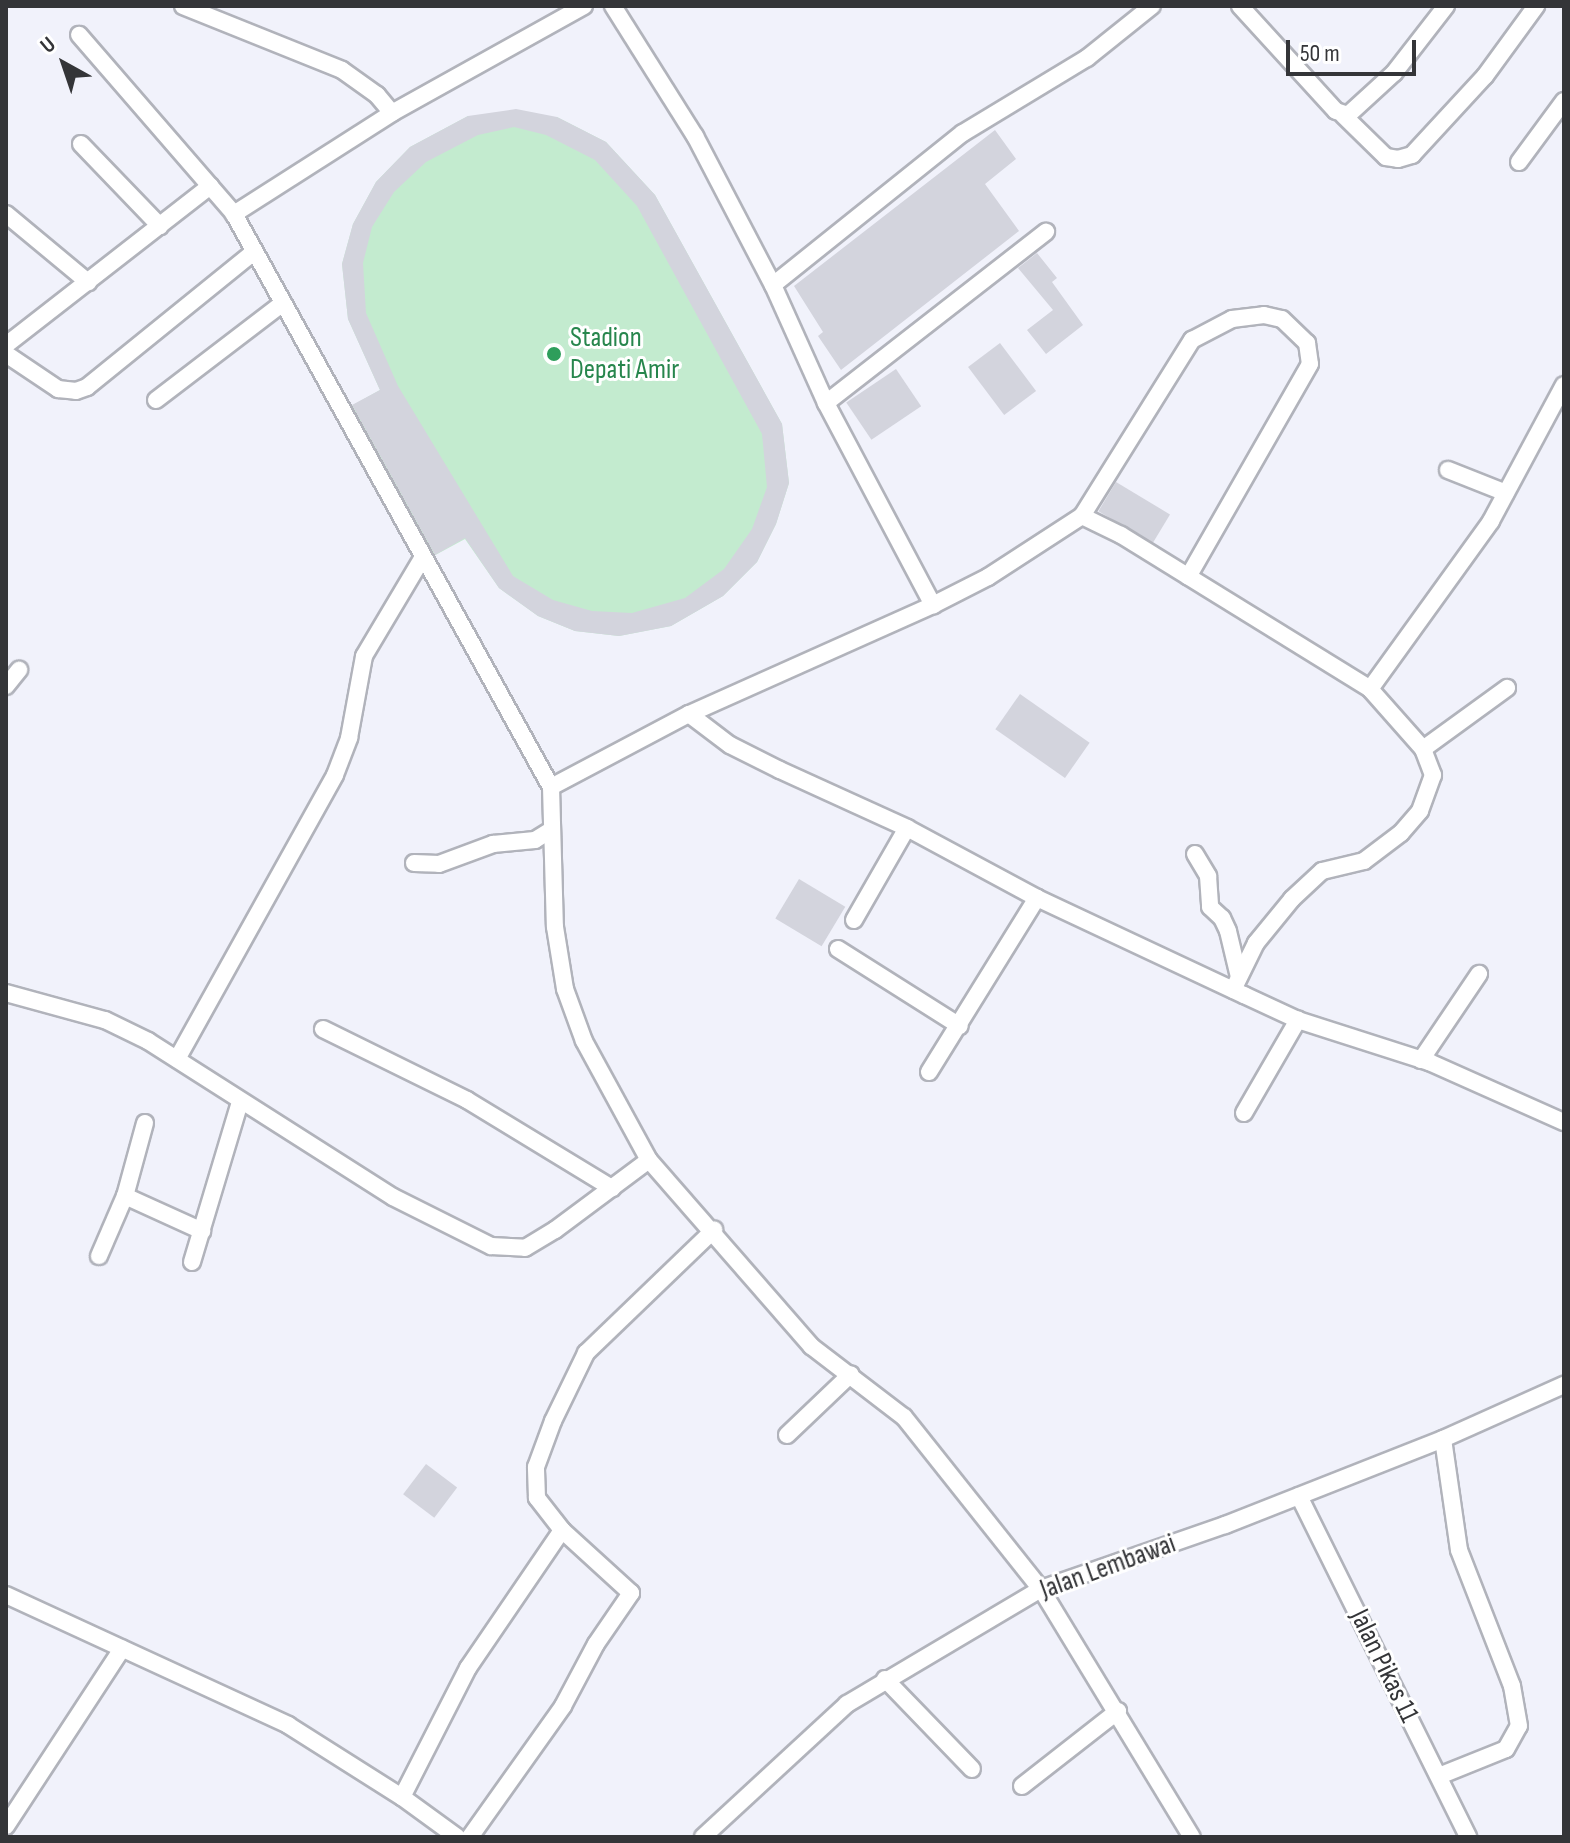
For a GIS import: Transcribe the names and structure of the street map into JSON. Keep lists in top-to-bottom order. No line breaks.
{"streets":{"street":["Jalan Lembawai","Jalan Pikas 11"]},"crossings":[["Jalan Lembawai","Jalan Pikas 11"]],"places":["Stadion Depati Amir"],"scale_bar":"50 m","north":"top left"}
